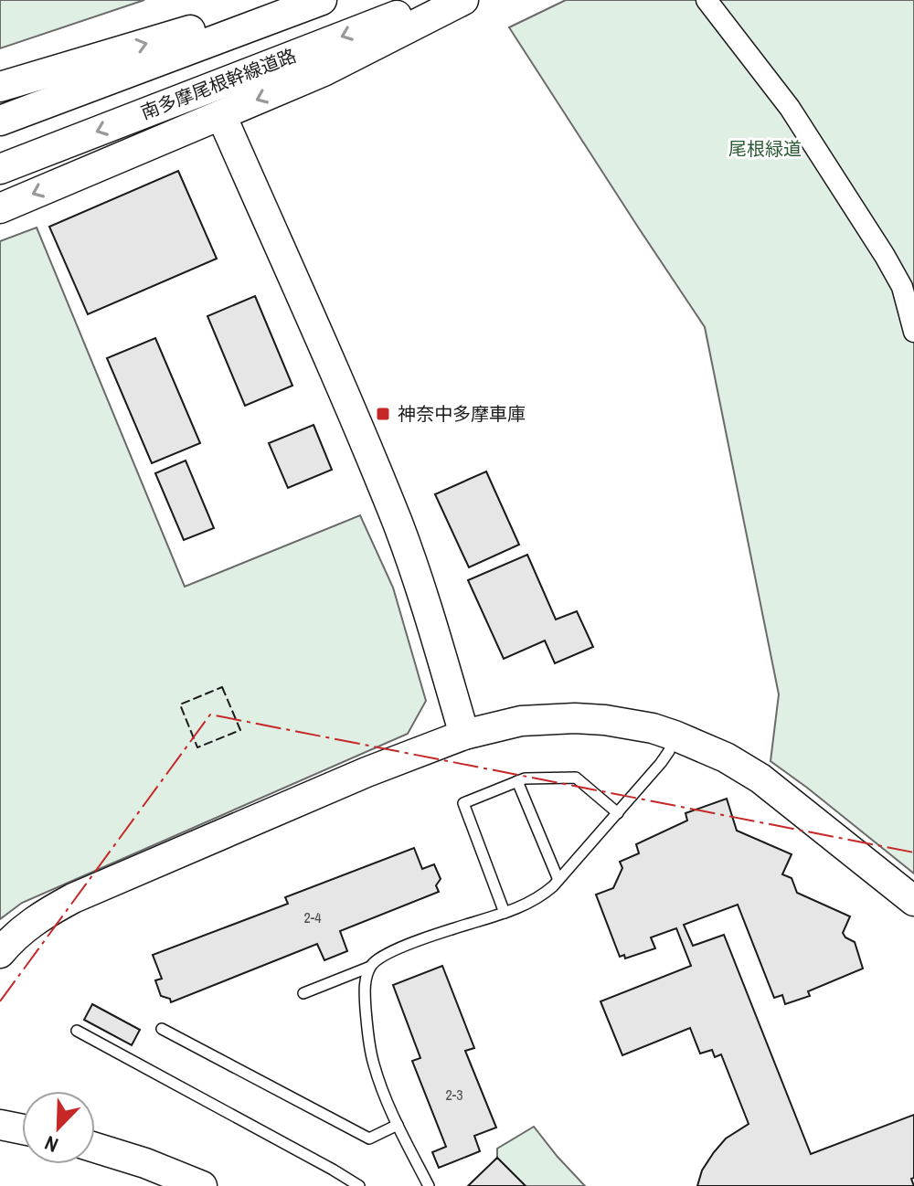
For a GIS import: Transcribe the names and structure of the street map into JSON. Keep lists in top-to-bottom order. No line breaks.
{"streets":{"street":["南多摩尾根幹線道路"]},"parks":["尾根緑道"],"places":{"transit":["神奈中多摩車庫"]},"house_numbers":["2-4","2-3"],"north":"bottom left"}
